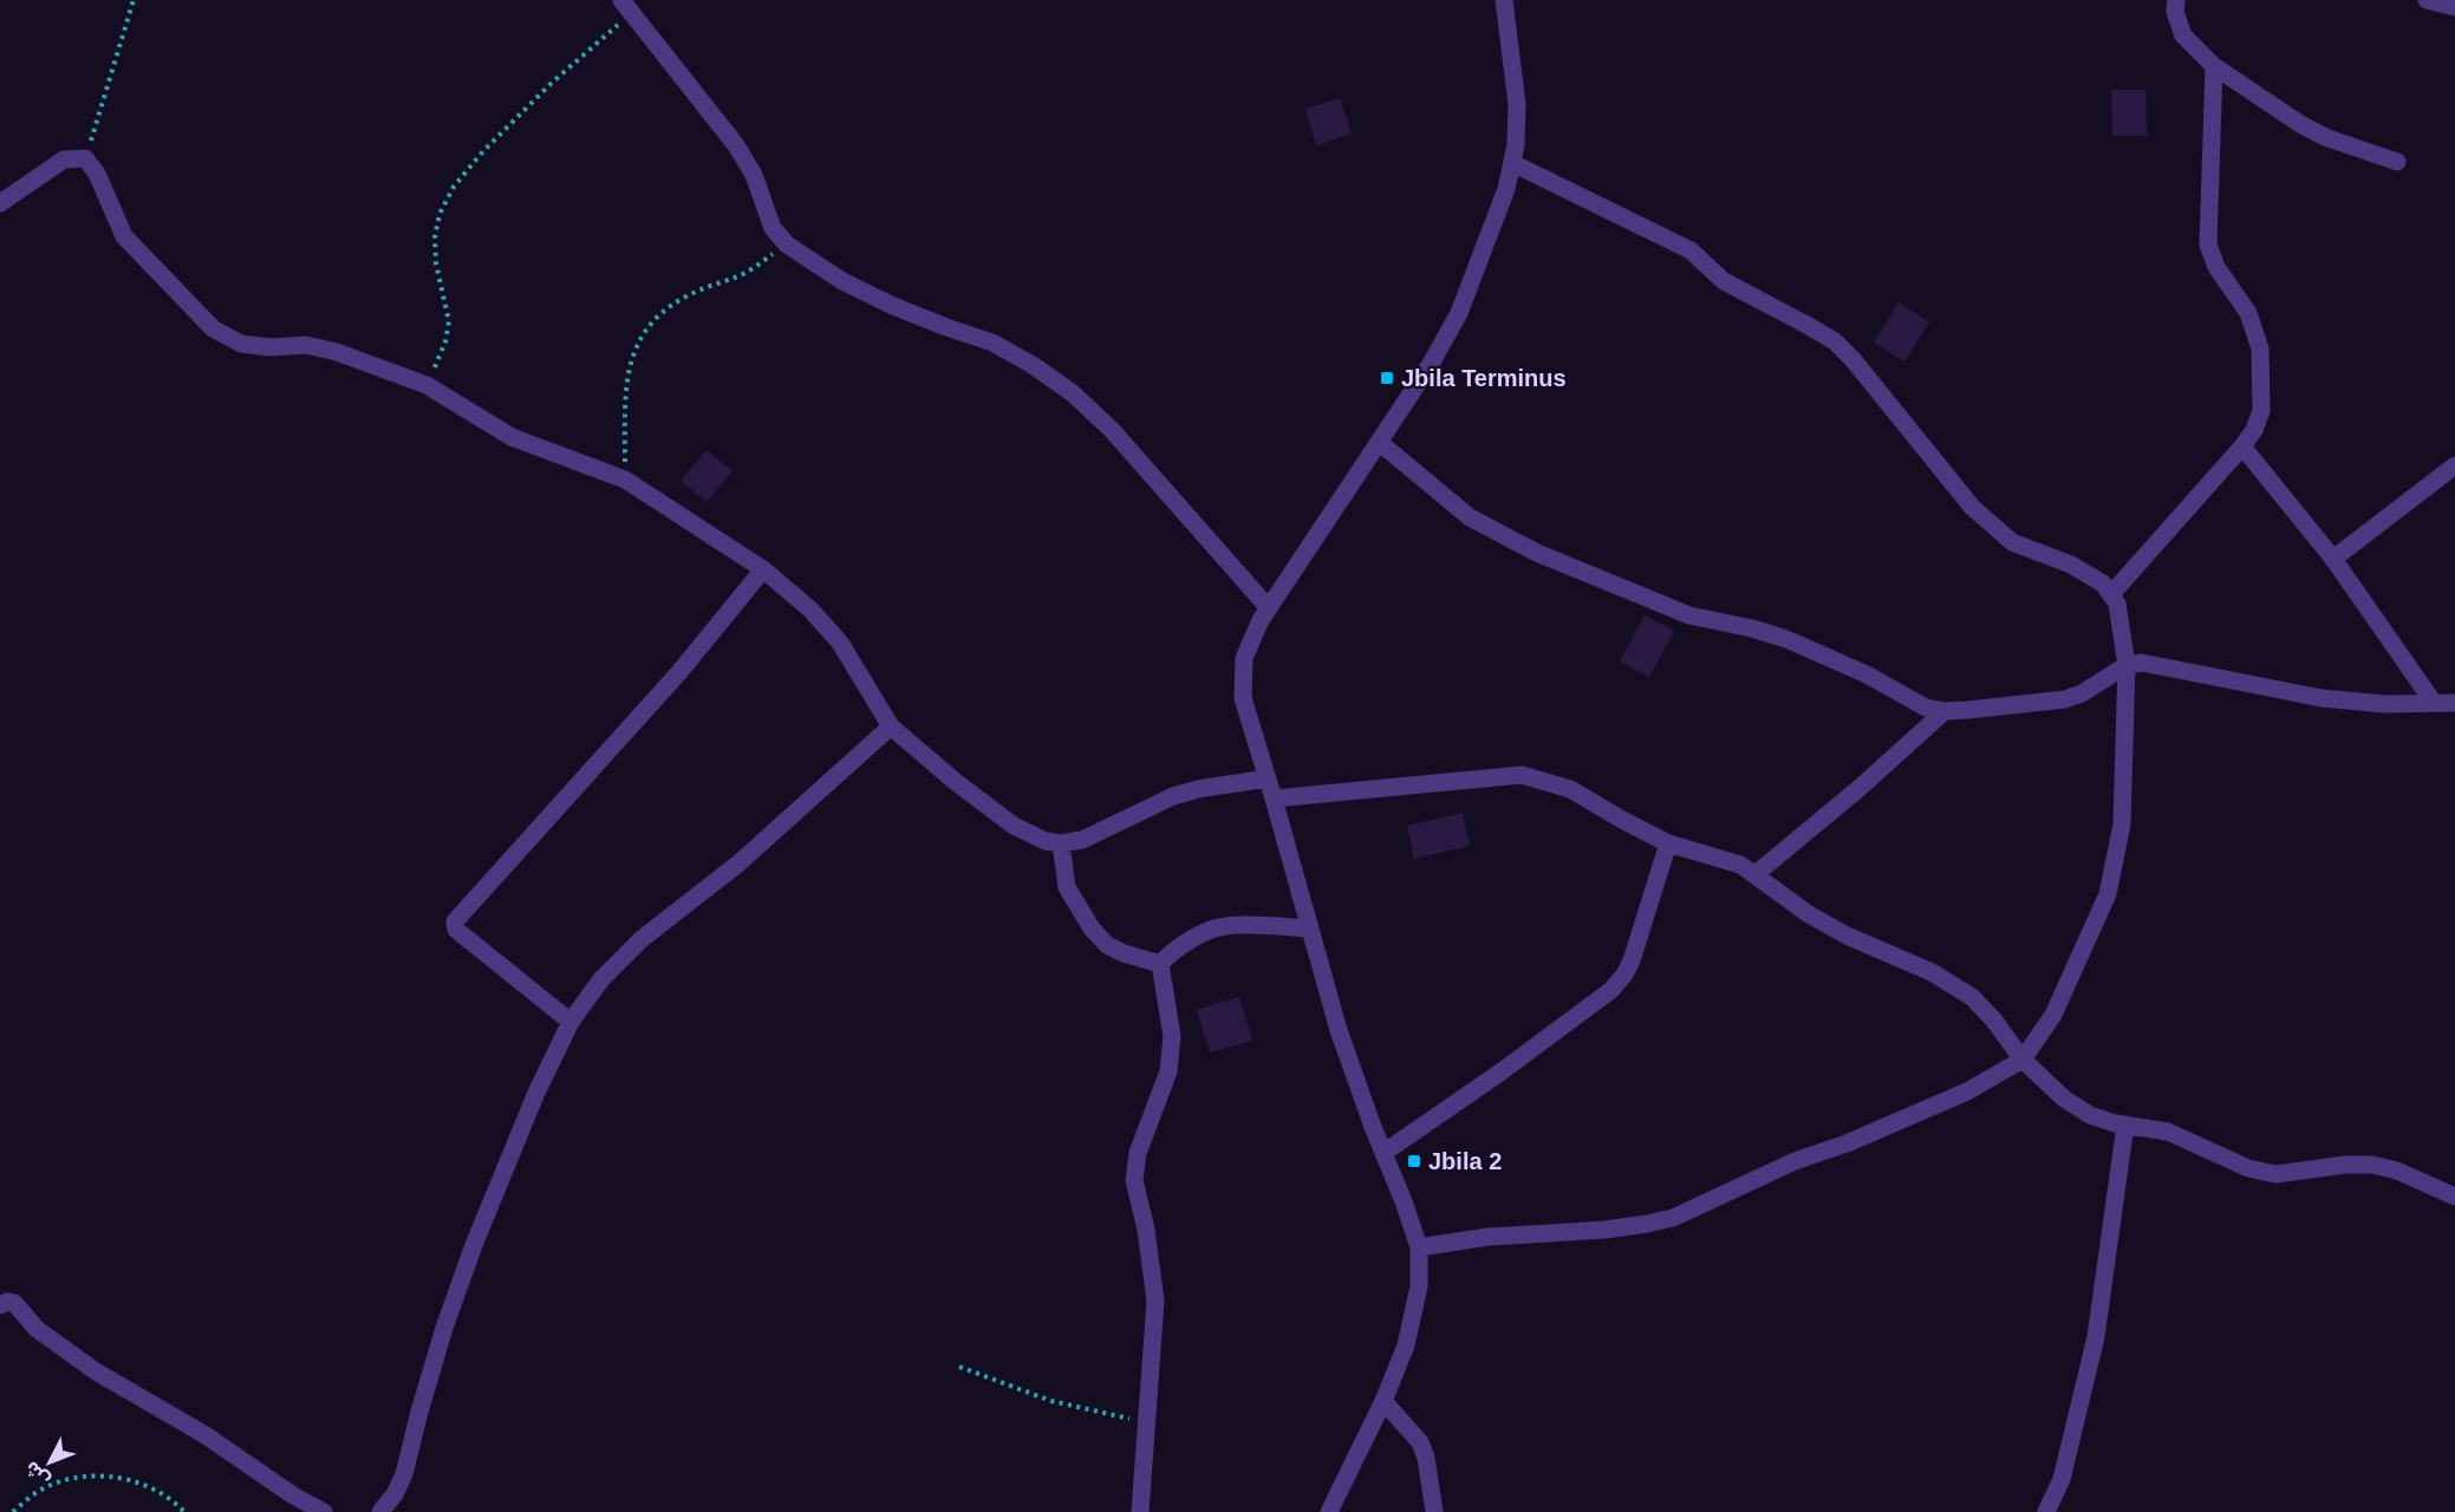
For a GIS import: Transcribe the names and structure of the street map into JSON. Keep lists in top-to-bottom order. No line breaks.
{"places":{"transit":["Jbila Terminus","Jbila 2"]},"north":"bottom left"}
